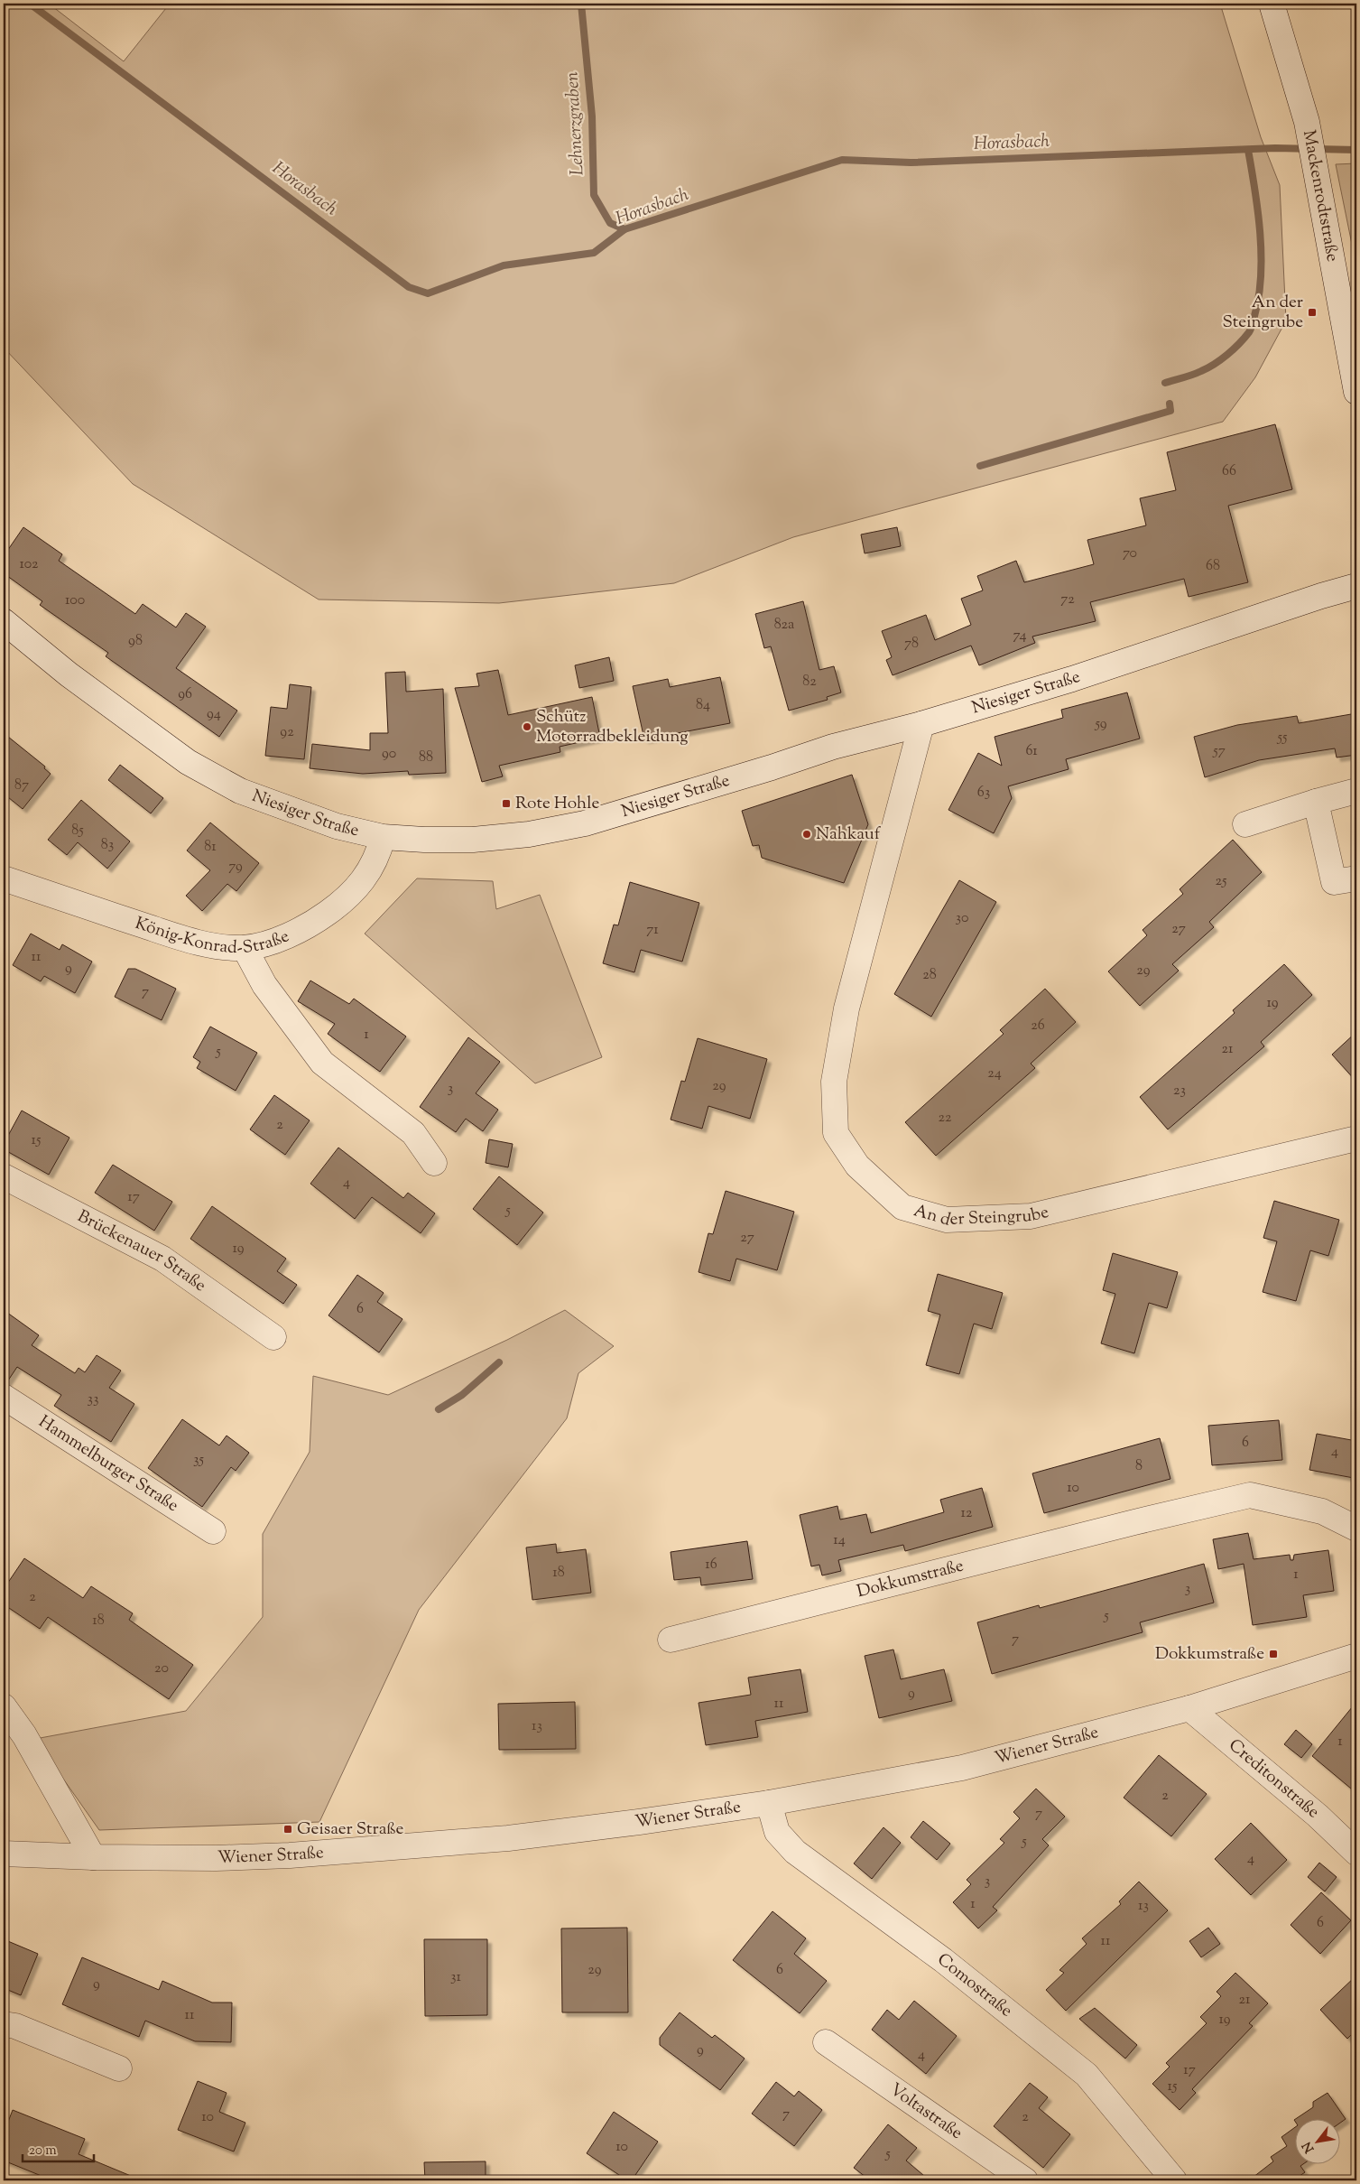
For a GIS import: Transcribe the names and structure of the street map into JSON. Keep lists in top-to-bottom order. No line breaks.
{"streets":{"street":["Mackenrodtstraße","Niesiger Straße","König-Konrad-Straße","An der Steingrube","Brückenauer Straße","Hammelburger Straße","Dokkumstraße","Wiener Straße","Creditonstraße","Comostraße","Voltastraße"]},"crossings":[["Niesiger Straße","König-Konrad-Straße"],["Niesiger Straße","An der Steingrube"],["Wiener Straße","Creditonstraße"],["Wiener Straße","Comostraße"]],"water":["Lehnerzgraben","Horasbach"],"places":{"transit":["An der Steingrube","Rote Hohle","Dokkumstraße","Geisaer Straße"],"other":["Schütz Motorradbekleidung","Nahkauf"]},"house_numbers":["66","70","102","68","72","100","82a","74","98","78","82","96","84","94","59","92","55","61","57","90","88","87","63","85","83","81","79","25","30","27","71","11","9","29","28","7","19","26","1","21","5","24","29","3","23","22","2","15","4","17","5","27","19","6","33","6","4","35","8","10","12","14","16","18","1","3","2","5","18","7","20","9","11","13","1","2","7","5","4","3","1","13","6","11","29","6","31","9","21","11","19","9","4","17","15","7","10","2","10","5"],"scale_bar":"20 m","north":"bottom left"}
